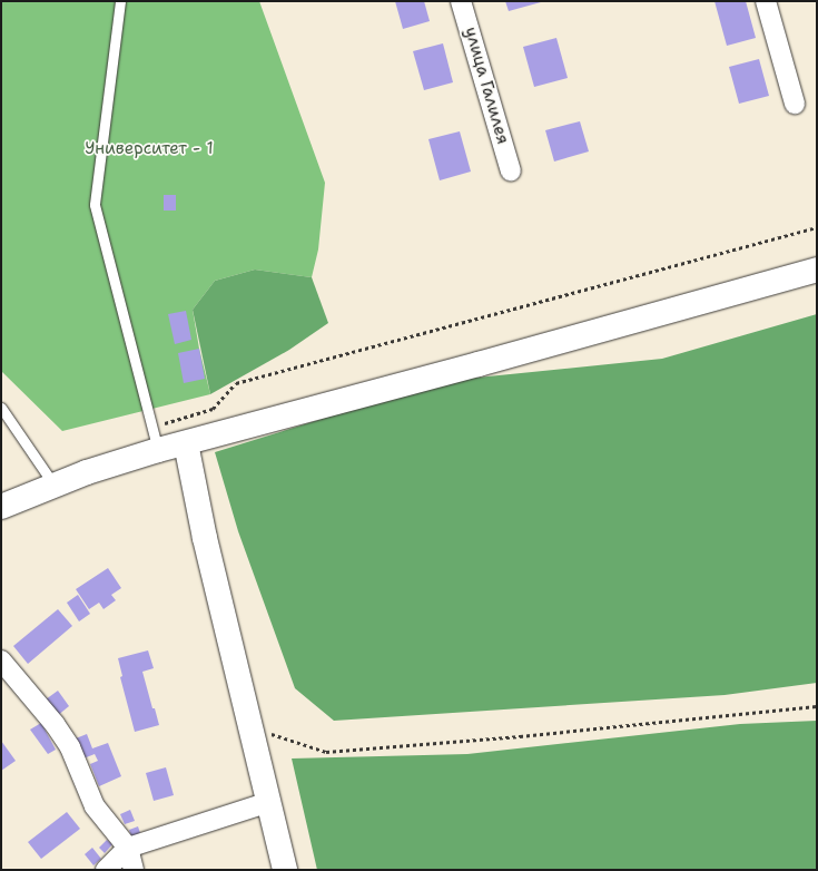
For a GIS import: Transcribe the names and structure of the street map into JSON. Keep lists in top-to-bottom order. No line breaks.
{"streets":{"street":["улица Галилея"]},"parks":["Университет - 1"]}
